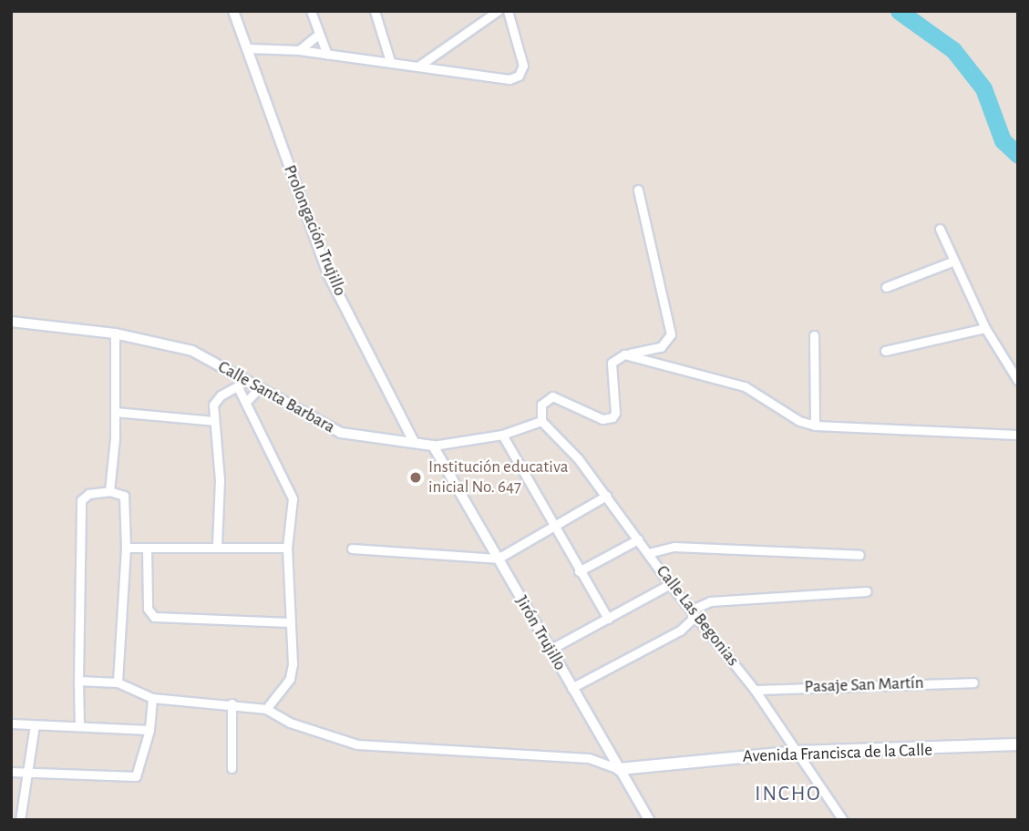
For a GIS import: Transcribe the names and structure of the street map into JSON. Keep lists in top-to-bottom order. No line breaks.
{"streets":{"main road":["Avenida Francisca de la Calle"],"street":["Prolongación Trujillo","Calle Santa Barbara","Calle Las Begonias","Jirón Trujillo","Pasaje San Martín"]},"crossings":[["Prolongación Trujillo","Calle Santa Barbara"],["Calle Santa Barbara","Calle Las Begonias"],["Calle Santa Barbara","Jirón Trujillo"],["Calle Las Begonias","Pasaje San Martín"],["Calle Las Begonias","Avenida Francisca de la Calle"],["Jirón Trujillo","Avenida Francisca de la Calle"]],"districts":["INCHO"],"places":["Institución educativa inicial No. 647"]}
